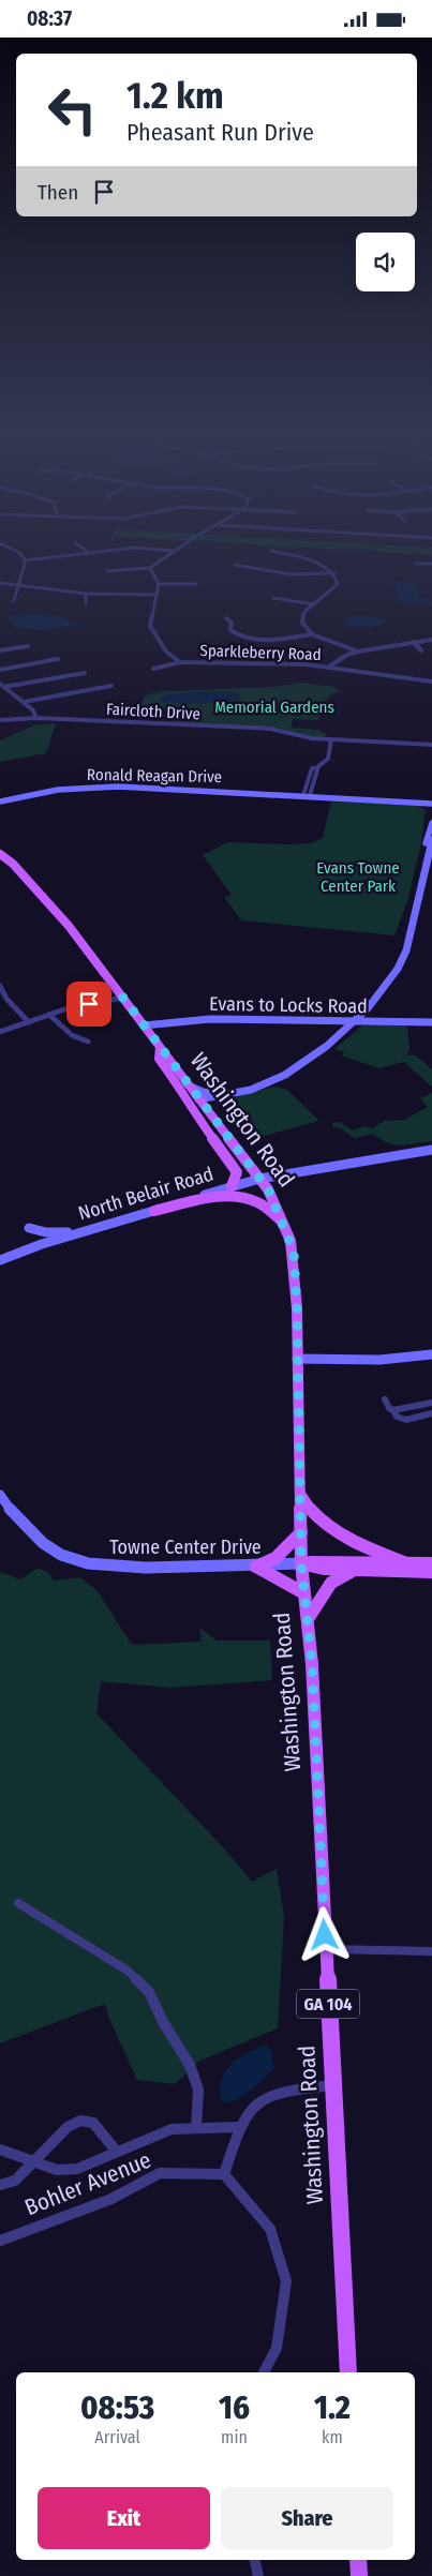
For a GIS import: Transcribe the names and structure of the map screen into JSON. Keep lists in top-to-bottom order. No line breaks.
{"streets":{"main road":["Washington Road","GA 104"],"street":["Sparkleberry Road","Faircloth Drive","Ronald Reagan Drive","Evans to Locks Road","North Belair Road","Towne Center Drive","Bohler Avenue"]},"crossings":[["Evans to Locks Road","Washington Road"],["Washington Road","North Belair Road"],["Washington Road","Towne Center Drive"]],"parks":["Memorial Gardens","Evans Towne Center Park"],"page":{"status":"08:37","turn":["1.2 km","Pheasant Run Drive"],"then":"Then","eta":["08:53","Arrival","16","min","1.2","km"],"buttons":["Exit","Share"]}}
